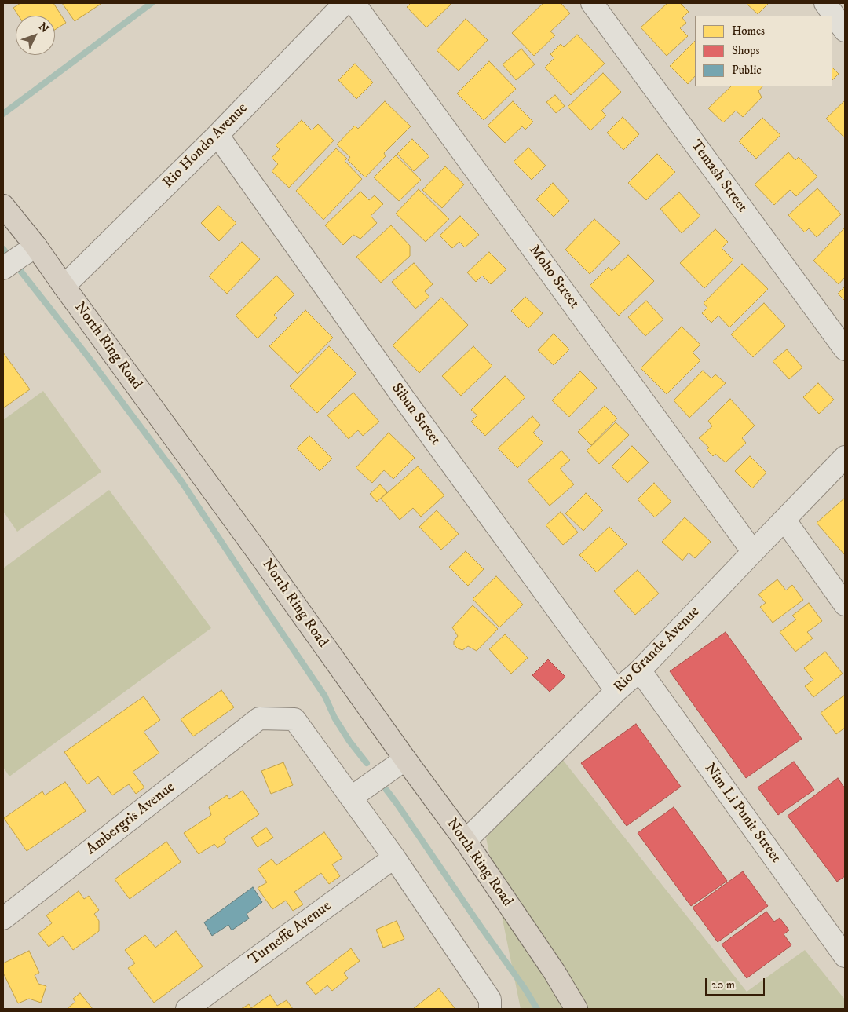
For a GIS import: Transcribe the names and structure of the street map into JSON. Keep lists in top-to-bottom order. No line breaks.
{"streets":{"main road":["North Ring Road"],"street":["Rio Hondo Avenue","Temash Street","Moho Street","Sibun Street","Rio Grande Avenue","Nim Li Punit Street","Ambergris Avenue","Turneffe Avenue"]},"crossings":[["Rio Hondo Avenue","North Ring Road"],["Rio Hondo Avenue","Sibun Street"],["Moho Street","Rio Grande Avenue"],["North Ring Road","Rio Grande Avenue"],["Sibun Street","Rio Grande Avenue"],["Rio Grande Avenue","Nim Li Punit Street"]],"legend":["Homes","Shops","Public"],"scale_bar":"20 m","north":"top right"}
